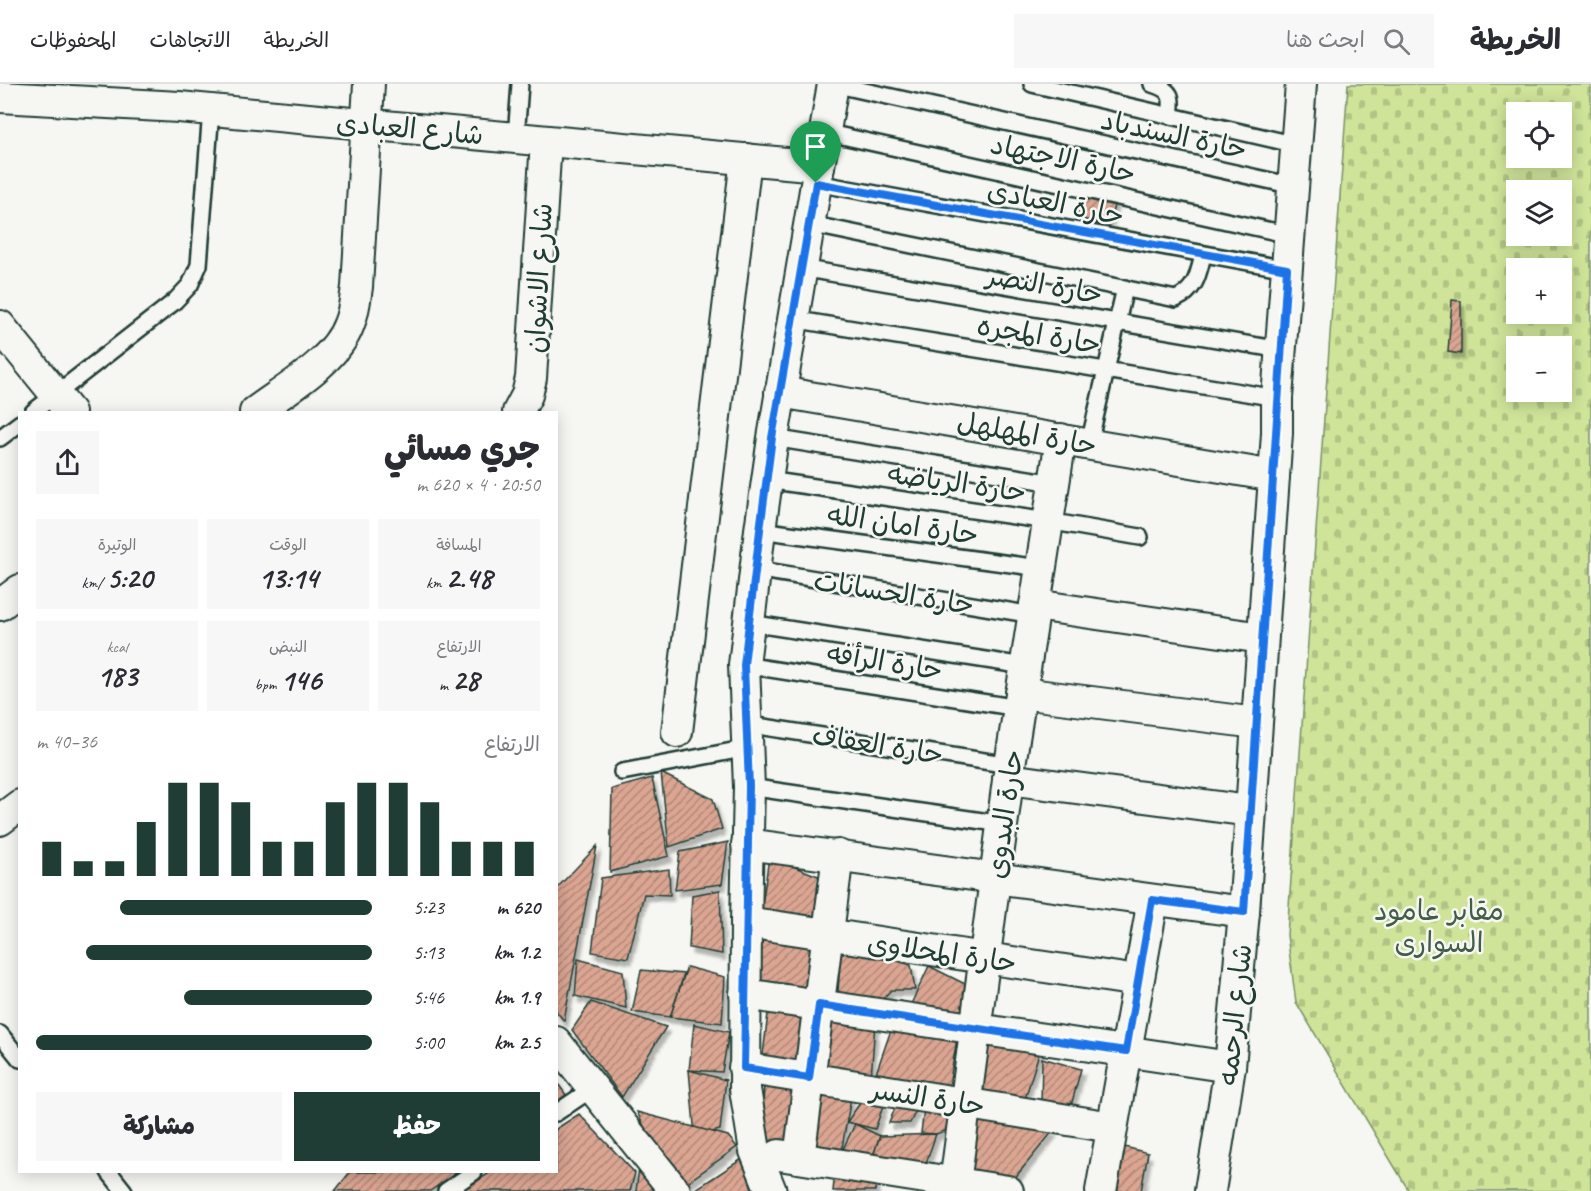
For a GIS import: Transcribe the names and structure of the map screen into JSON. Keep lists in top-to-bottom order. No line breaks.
{"streets":{"street":["شارع العبادى","شارع الاشوان","حارة المهلهل","حارة الحسانات","حارة العفاف","حارة البدوى","حارة المحلاوى","شارع الرحمه","حارة النسر"],"lane":["حارة السندباد","حارة الاجتهاد","حارة العبادى","حارة النصر","حارة المجره","حارة الرياضه","حارة امان الله","حارة الرأفه"]},"crossings":[["شارع العبادى","حارة العبادى"],["شارع العبادى","شارع الاشوان"],["حارة السندباد","شارع الرحمه"],["حارة الاجتهاد","شارع الرحمه"],["حارة العبادى","شارع الرحمه"],["حارة النصر","شارع الرحمه"],["حارة المجره","شارع الرحمه"],["حارة المهلهل","حارة البدوى"],["حارة المهلهل","شارع الرحمه"],["حارة الرياضه","حارة البدوى"],["حارة امان الله","حارة البدوى"],["حارة الحسانات","حارة البدوى"],["حارة الحسانات","شارع الرحمه"],["حارة الرأفه","حارة البدوى"],["حارة العفاف","حارة البدوى"],["حارة العفاف","شارع الرحمه"],["حارة البدوى","حارة المحلاوى"],["حارة البدوى","حارة النسر"]],"parks":["مقابر عامود السوارى"],"page":{"header":"الخريطة","search":"ابحث هنا","nav":["الخريطة","الاتجاهات","المحفوظات"],"map_buttons":["+","−"],"heading":["جري مسائي","20:50 · 4 × 620 m"],"stats":[["المسافة","2.48 km"],["الوقت","13:14"],["الوتيرة","5:20 /km"],["الارتفاع","28 m"],["النبض","146 bpm"],["kcal","183"]],"chart":["الارتفاع","36–40 m"],"list":[{"name":"620 m","note":"5:23"},{"name":"1.2 km","note":"5:13"},{"name":"1.9 km","note":"5:46"},{"name":"2.5 km","note":"5:00"}],"buttons":["حفظ","مشاركة"]}}
